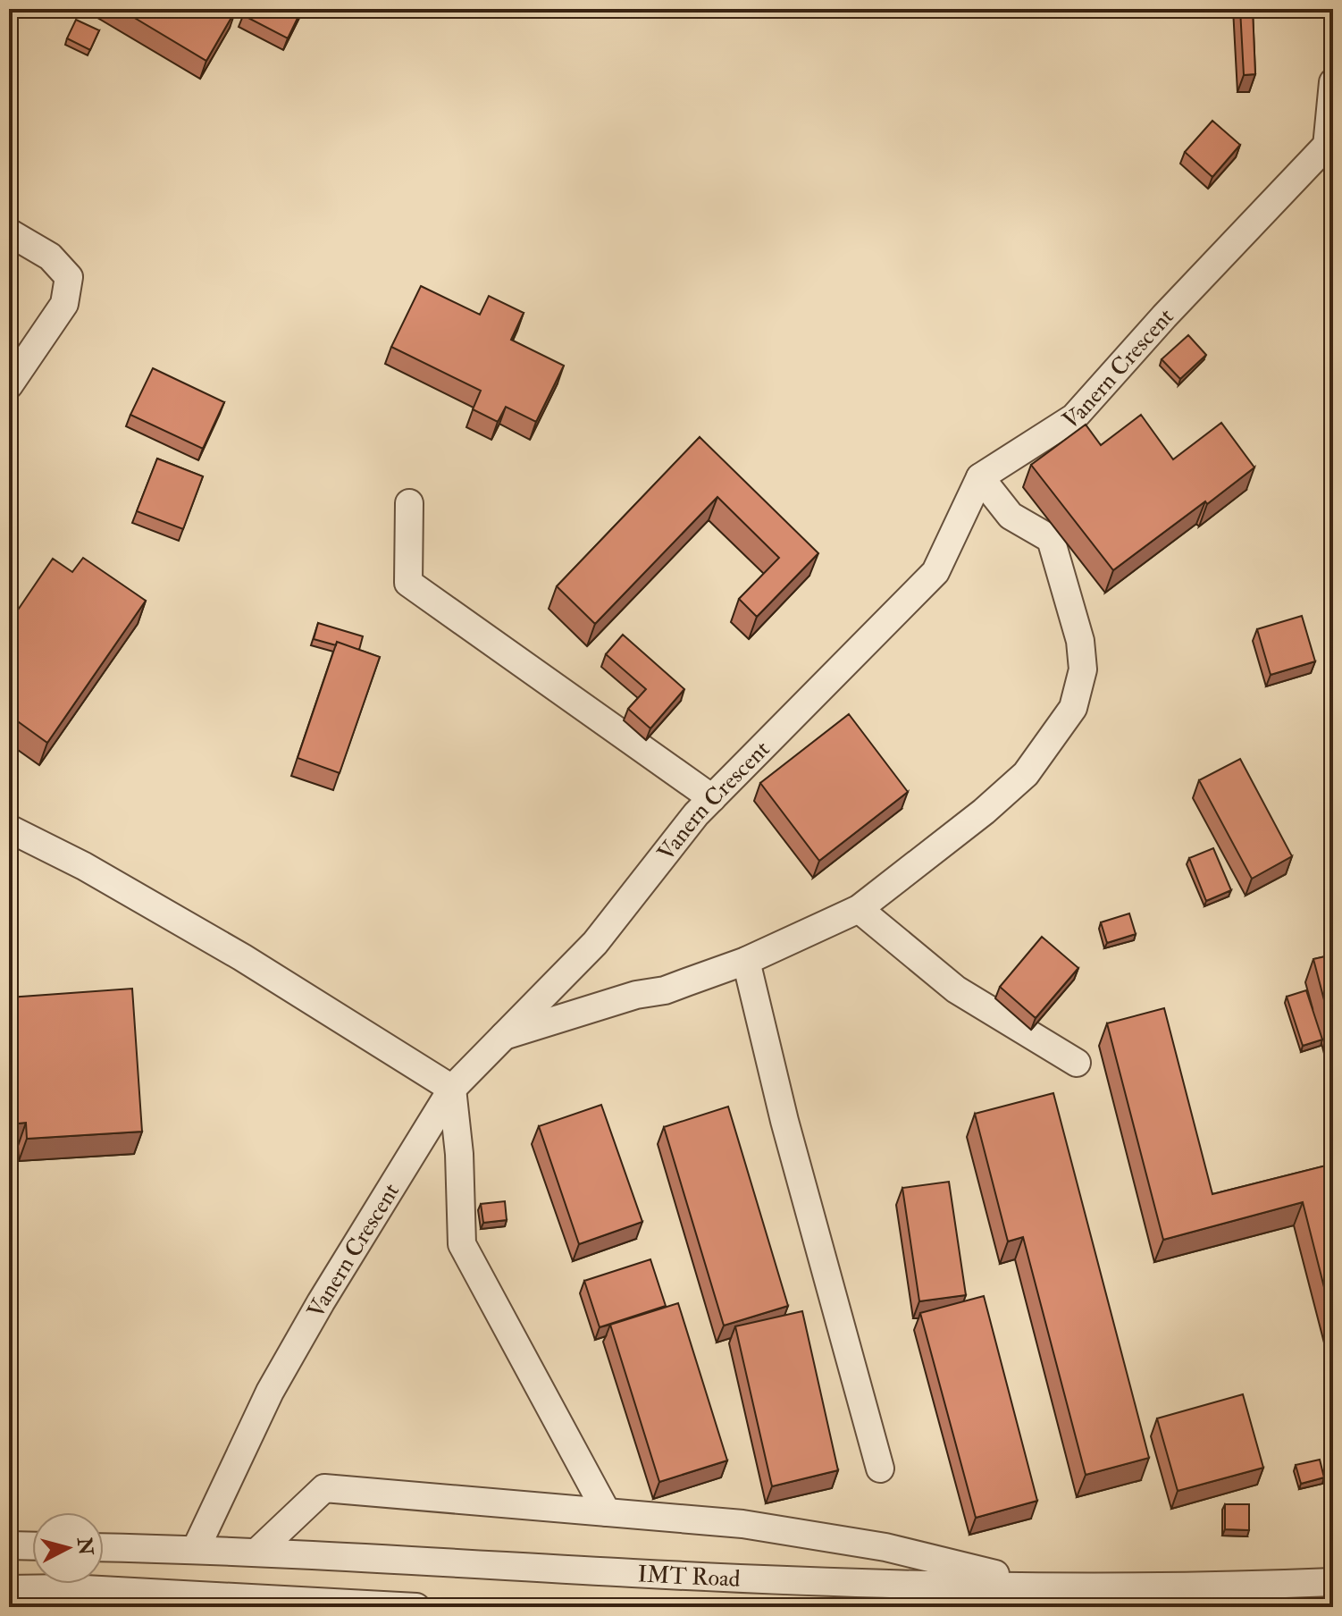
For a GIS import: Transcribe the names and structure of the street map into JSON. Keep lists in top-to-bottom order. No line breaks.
{"streets":{"street":["Vanern Crescent","IMT Road"]},"crossings":[["Vanern Crescent","IMT Road"]],"north":"right"}
